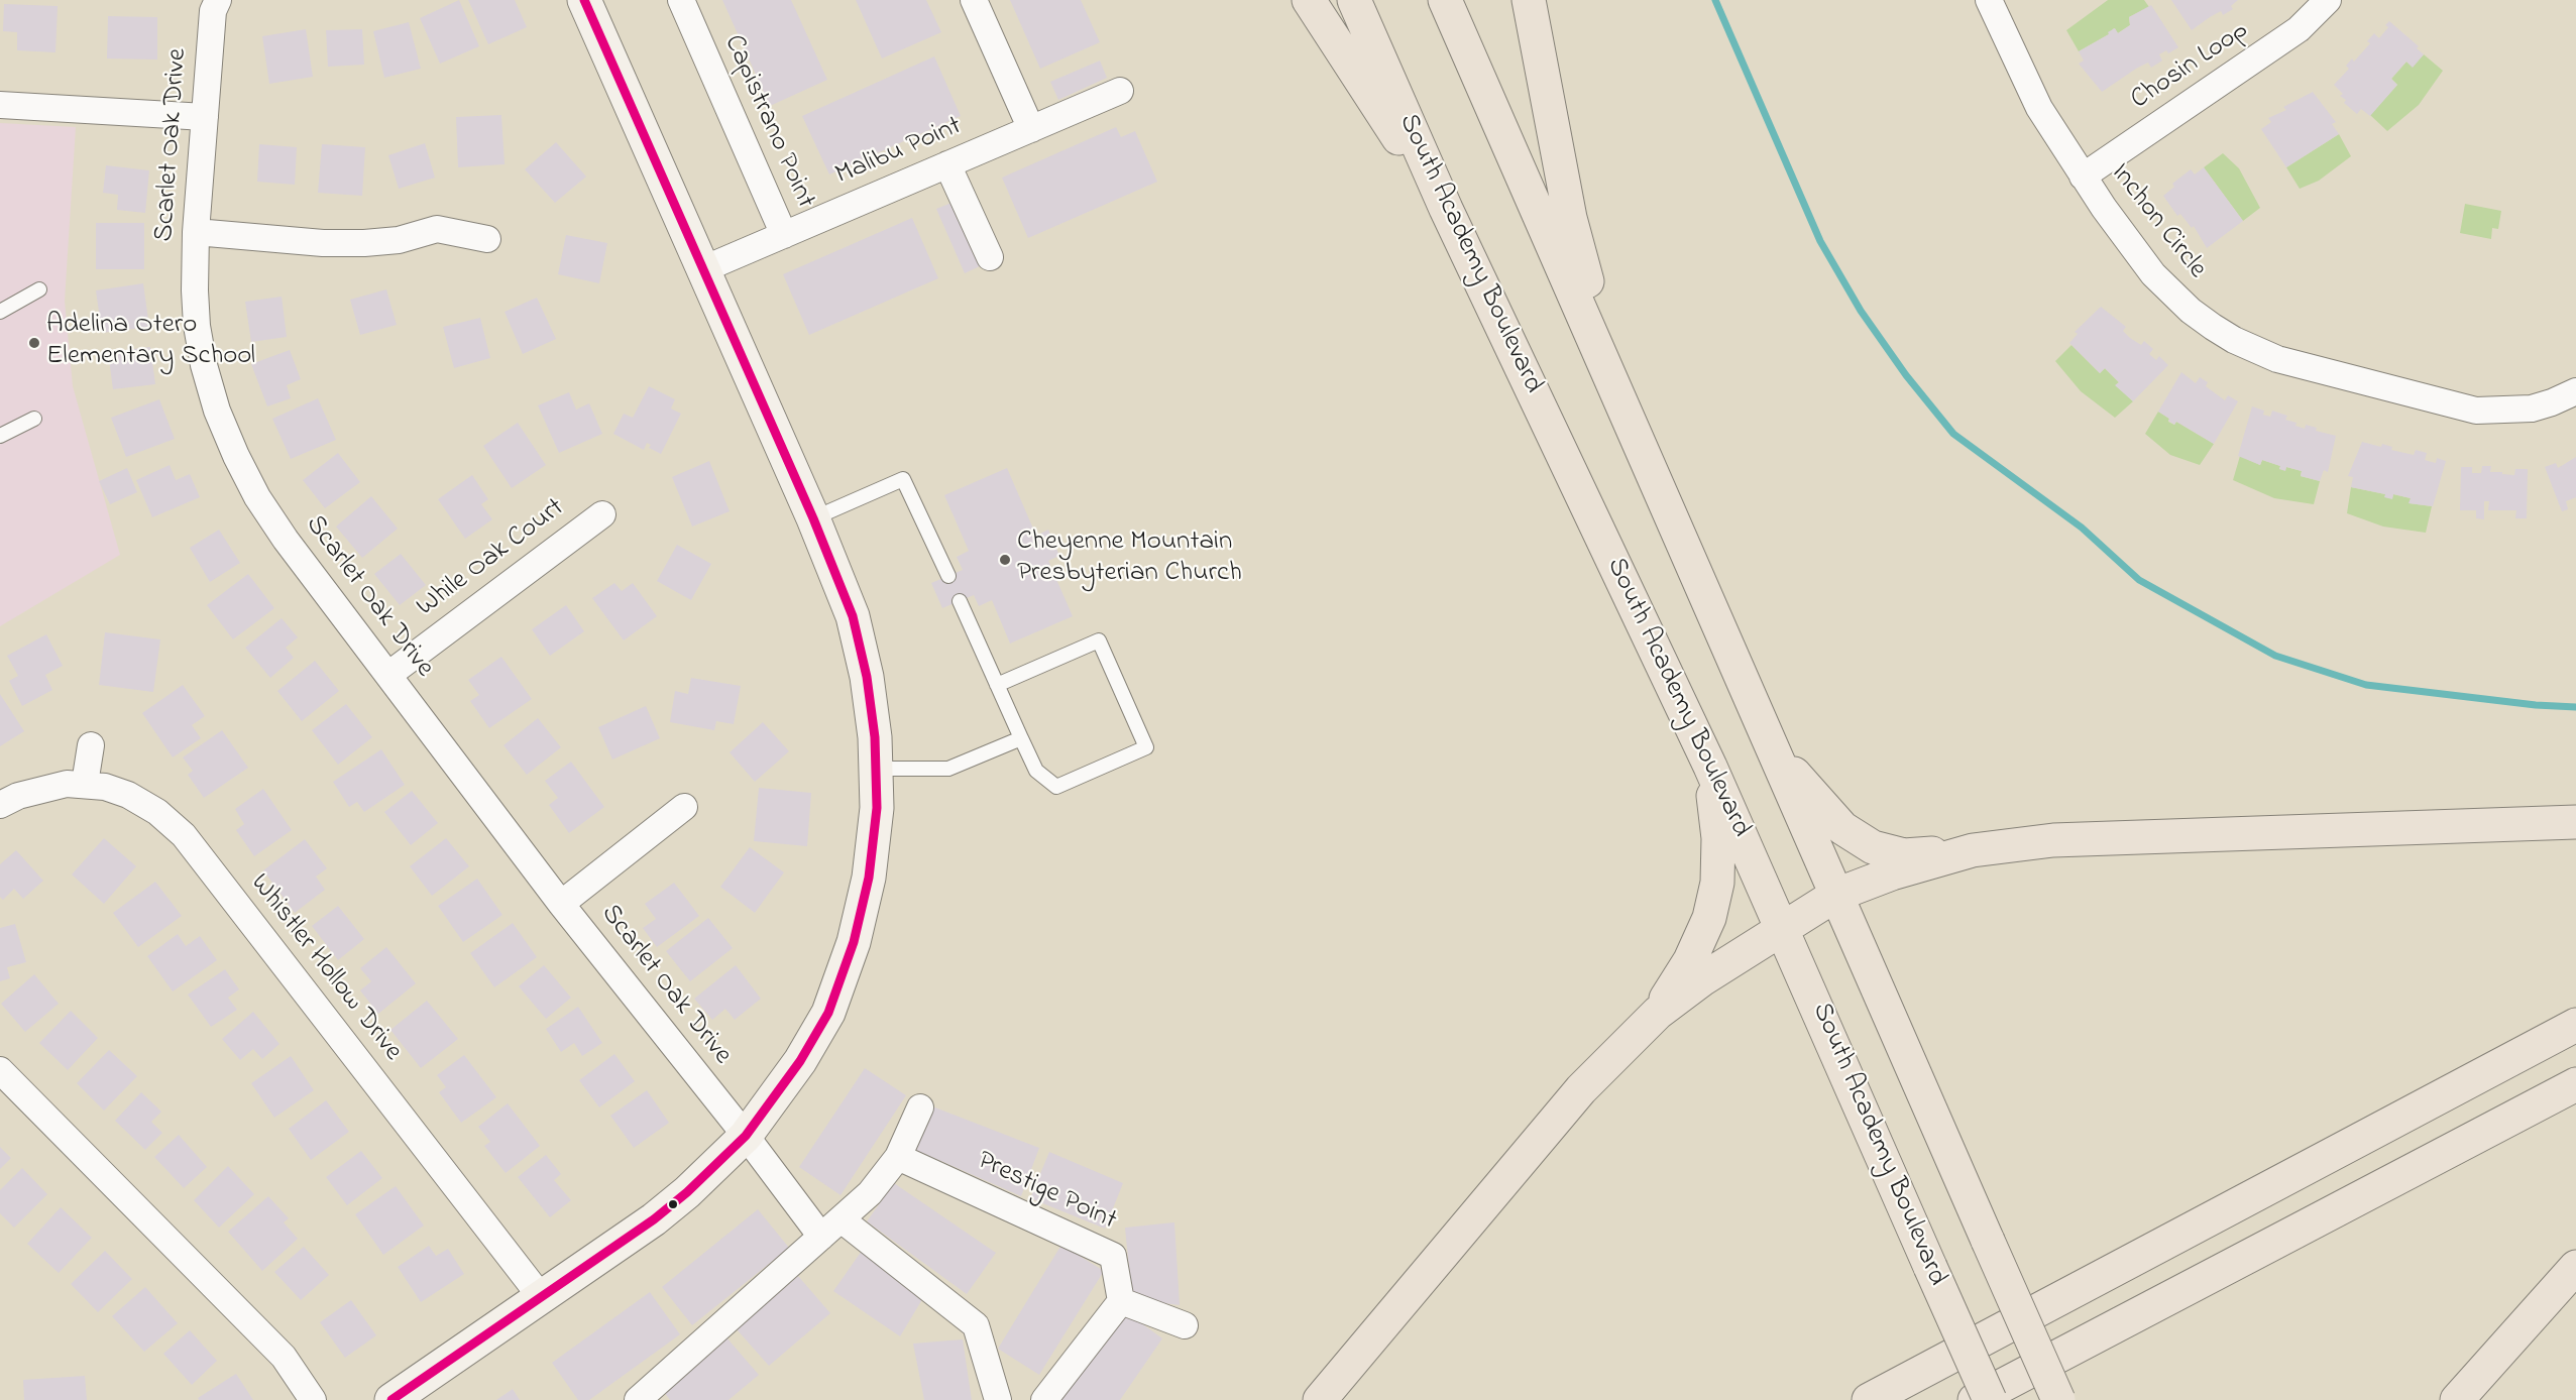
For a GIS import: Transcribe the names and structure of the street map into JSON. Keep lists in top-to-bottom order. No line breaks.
{"streets":{"highway":["South Academy Boulevard"],"street":["Chosin Loop","Capistrano Point","Scarlet Oak Drive","Malibu Point","Inchon Circle","While Oak Court","Whistler Hollow Drive","Prestige Point"]},"crossings":[["Chosin Loop","Inchon Circle"],["Capistrano Point","Malibu Point"],["Scarlet Oak Drive","While Oak Court"]],"places":["Adelina Otero Elementary School","Cheyenne Mountain Presbyterian Church"]}
